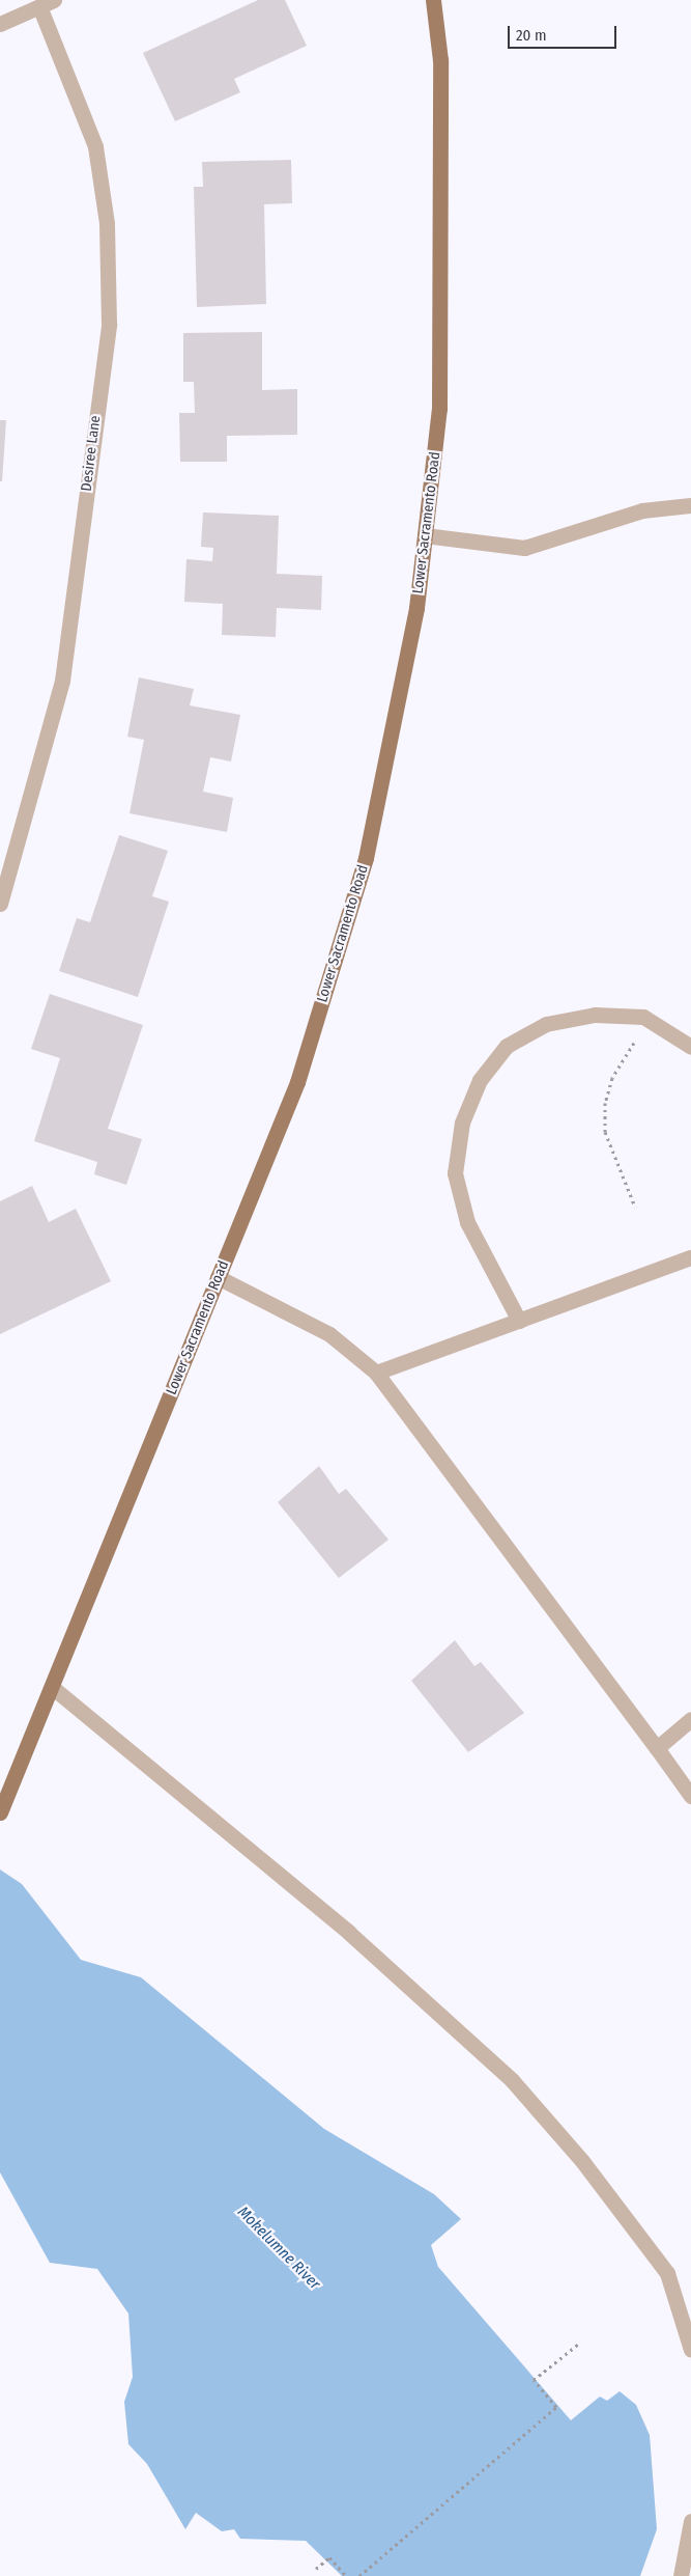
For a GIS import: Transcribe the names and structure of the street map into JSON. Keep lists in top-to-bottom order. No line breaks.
{"streets":{"main road":["Lower Sacramento Road"],"street":["Desiree Lane"]},"water":["Mokelumne River"],"scale_bar":"20 m"}
